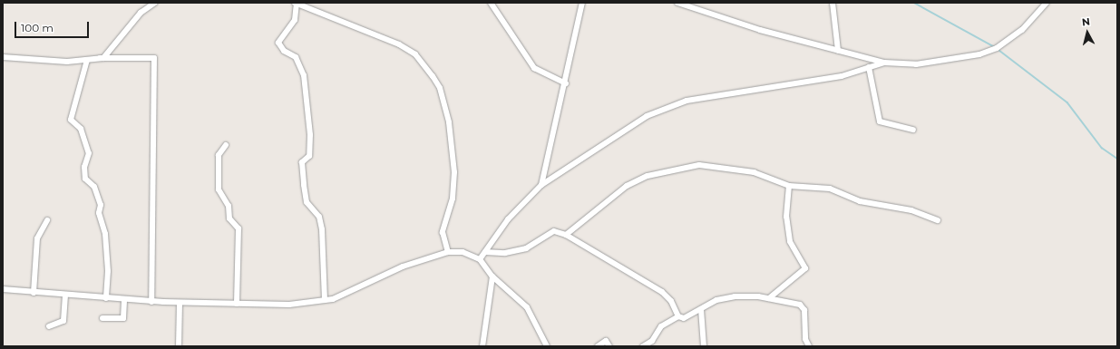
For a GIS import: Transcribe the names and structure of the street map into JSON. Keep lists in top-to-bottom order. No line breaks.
{"scale_bar":"100 m","north":"top"}
